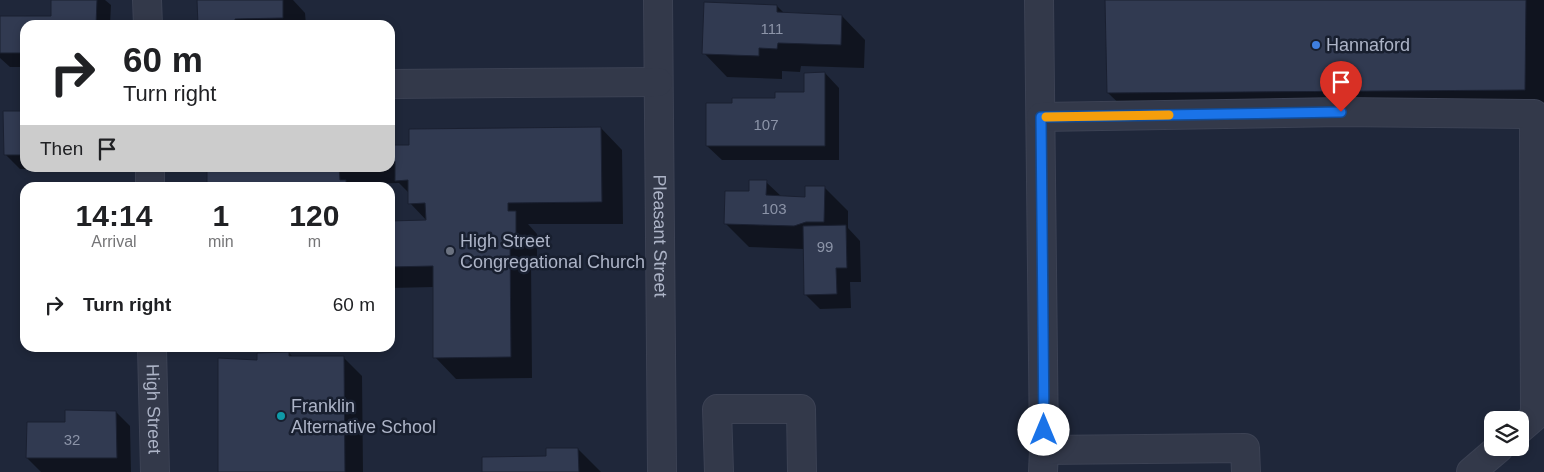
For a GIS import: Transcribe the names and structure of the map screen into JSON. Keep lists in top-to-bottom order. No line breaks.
{"streets":{"street":["Pleasant Street","High Street"]},"places":["Hannaford","High Street Congregational Church","Franklin Alternative School"],"house_numbers":["111","107","103","99","32"],"page":{"turn":["60 m","Turn right"],"then":"Then","eta":["14:14","Arrival","1","min","120","m"],"list":[{"name":"Turn right","value":"60 m"}]}}
